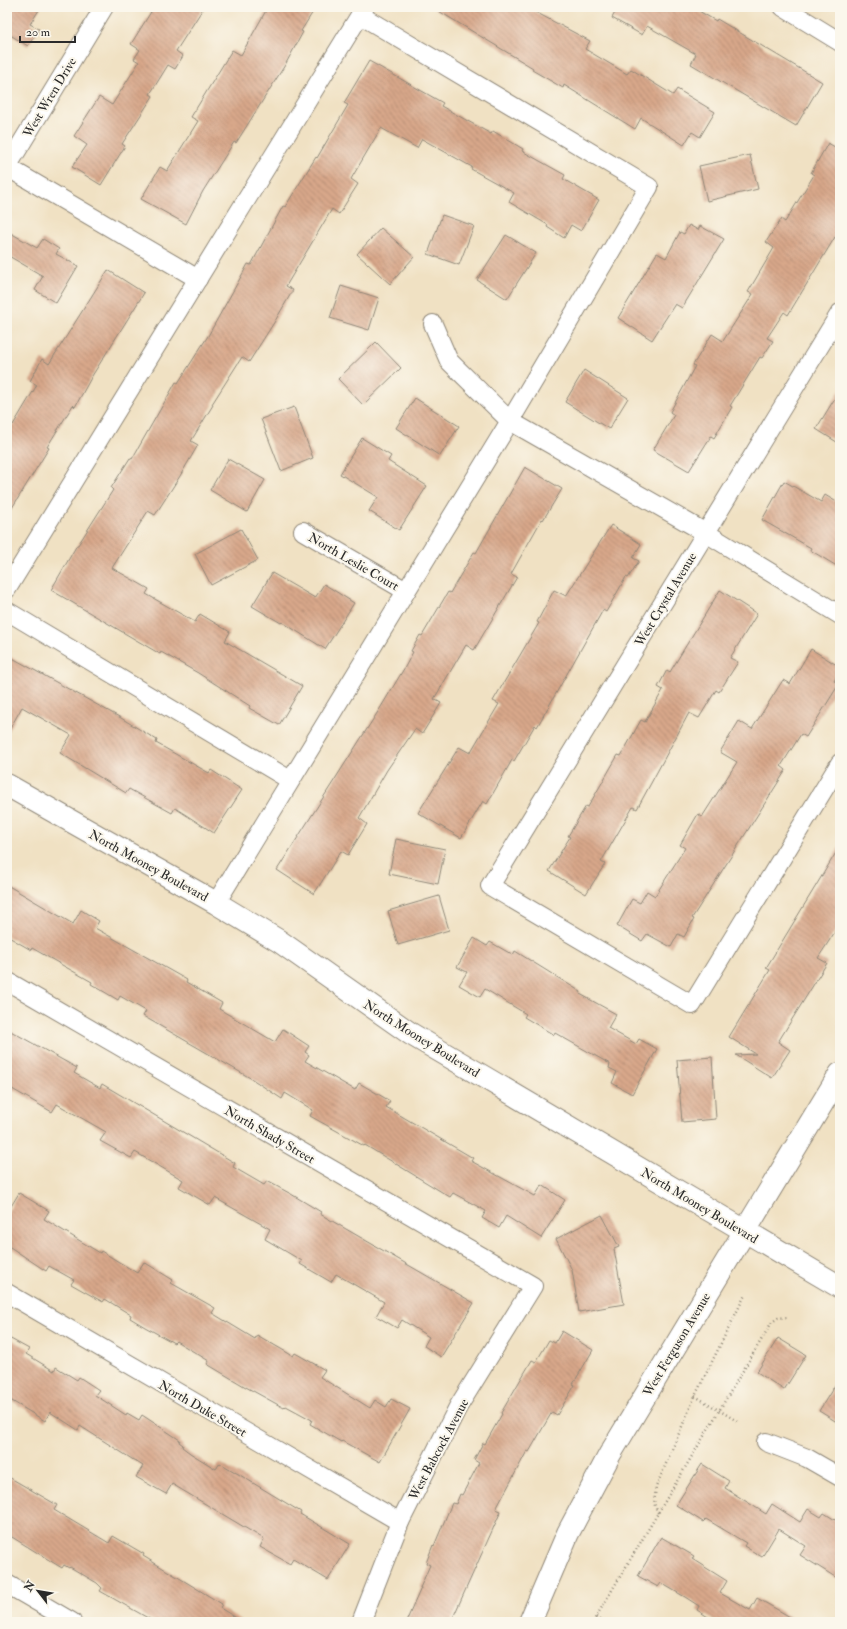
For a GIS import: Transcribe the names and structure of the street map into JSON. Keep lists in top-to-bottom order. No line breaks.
{"streets":{"street":["West Wren Drive","North Leslie Court","West Crystal Avenue","North Mooney Boulevard","North Shady Street","West Ferguson Avenue","North Duke Street","West Babcock Avenue"]},"crossings":[["North Mooney Boulevard","West Ferguson Avenue"],["North Shady Street","West Babcock Avenue"],["North Duke Street","West Babcock Avenue"]],"scale_bar":"20 m","north":"top left"}
